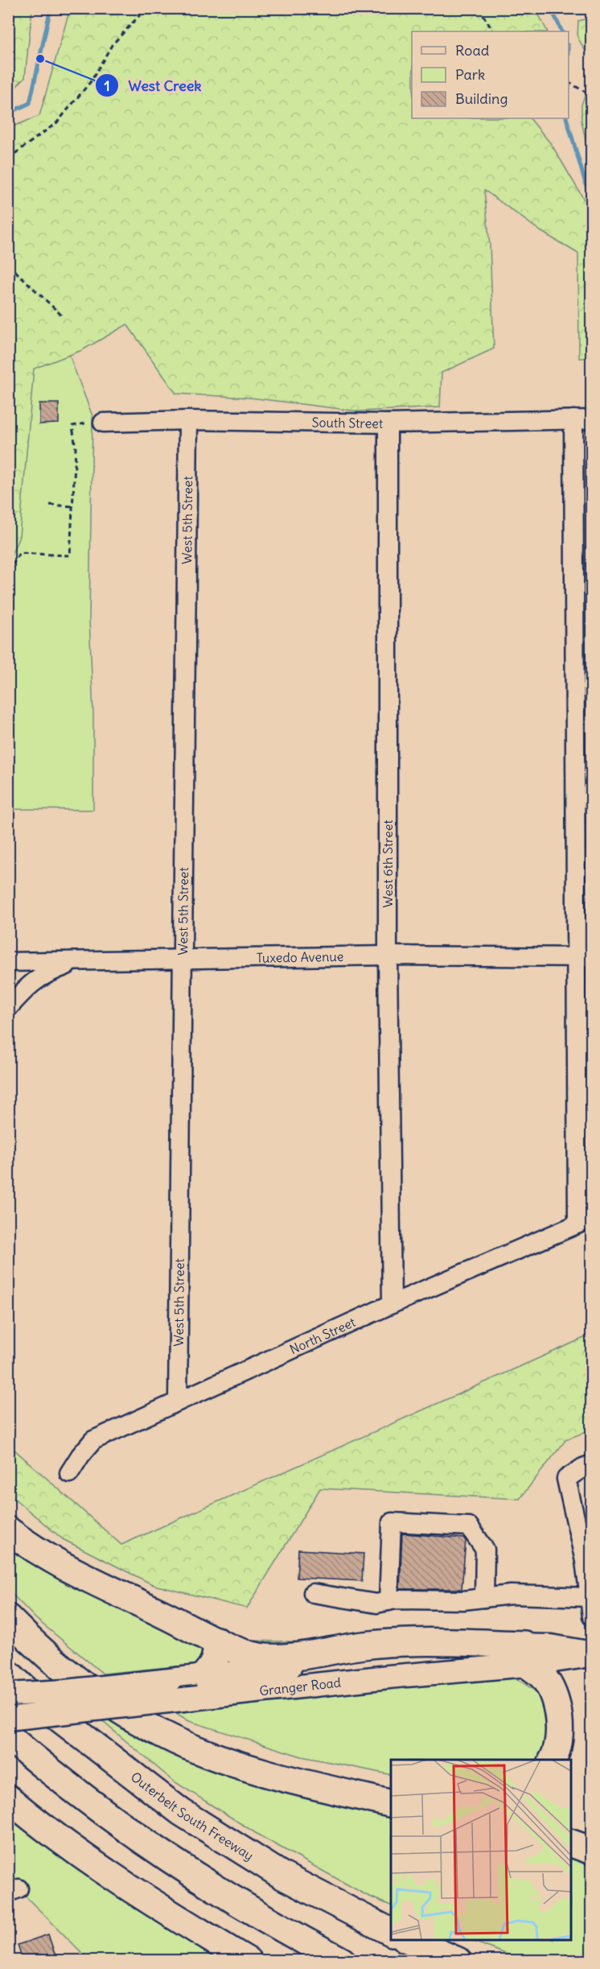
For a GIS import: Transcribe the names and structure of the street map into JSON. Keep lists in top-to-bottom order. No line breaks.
{"streets":{"highway":["Outerbelt South Freeway"],"main road":["Granger Road"],"street":["South Street","West 5th Street","West 6th Street","Tuxedo Avenue","North Street"]},"crossings":[["South Street","West 5th Street"],["South Street","West 6th Street"],["West 5th Street","Tuxedo Avenue"],["West 5th Street","North Street"],["West 6th Street","Tuxedo Avenue"],["West 6th Street","North Street"]],"places":["West Creek"],"legend":["Road","Park","Building"]}
